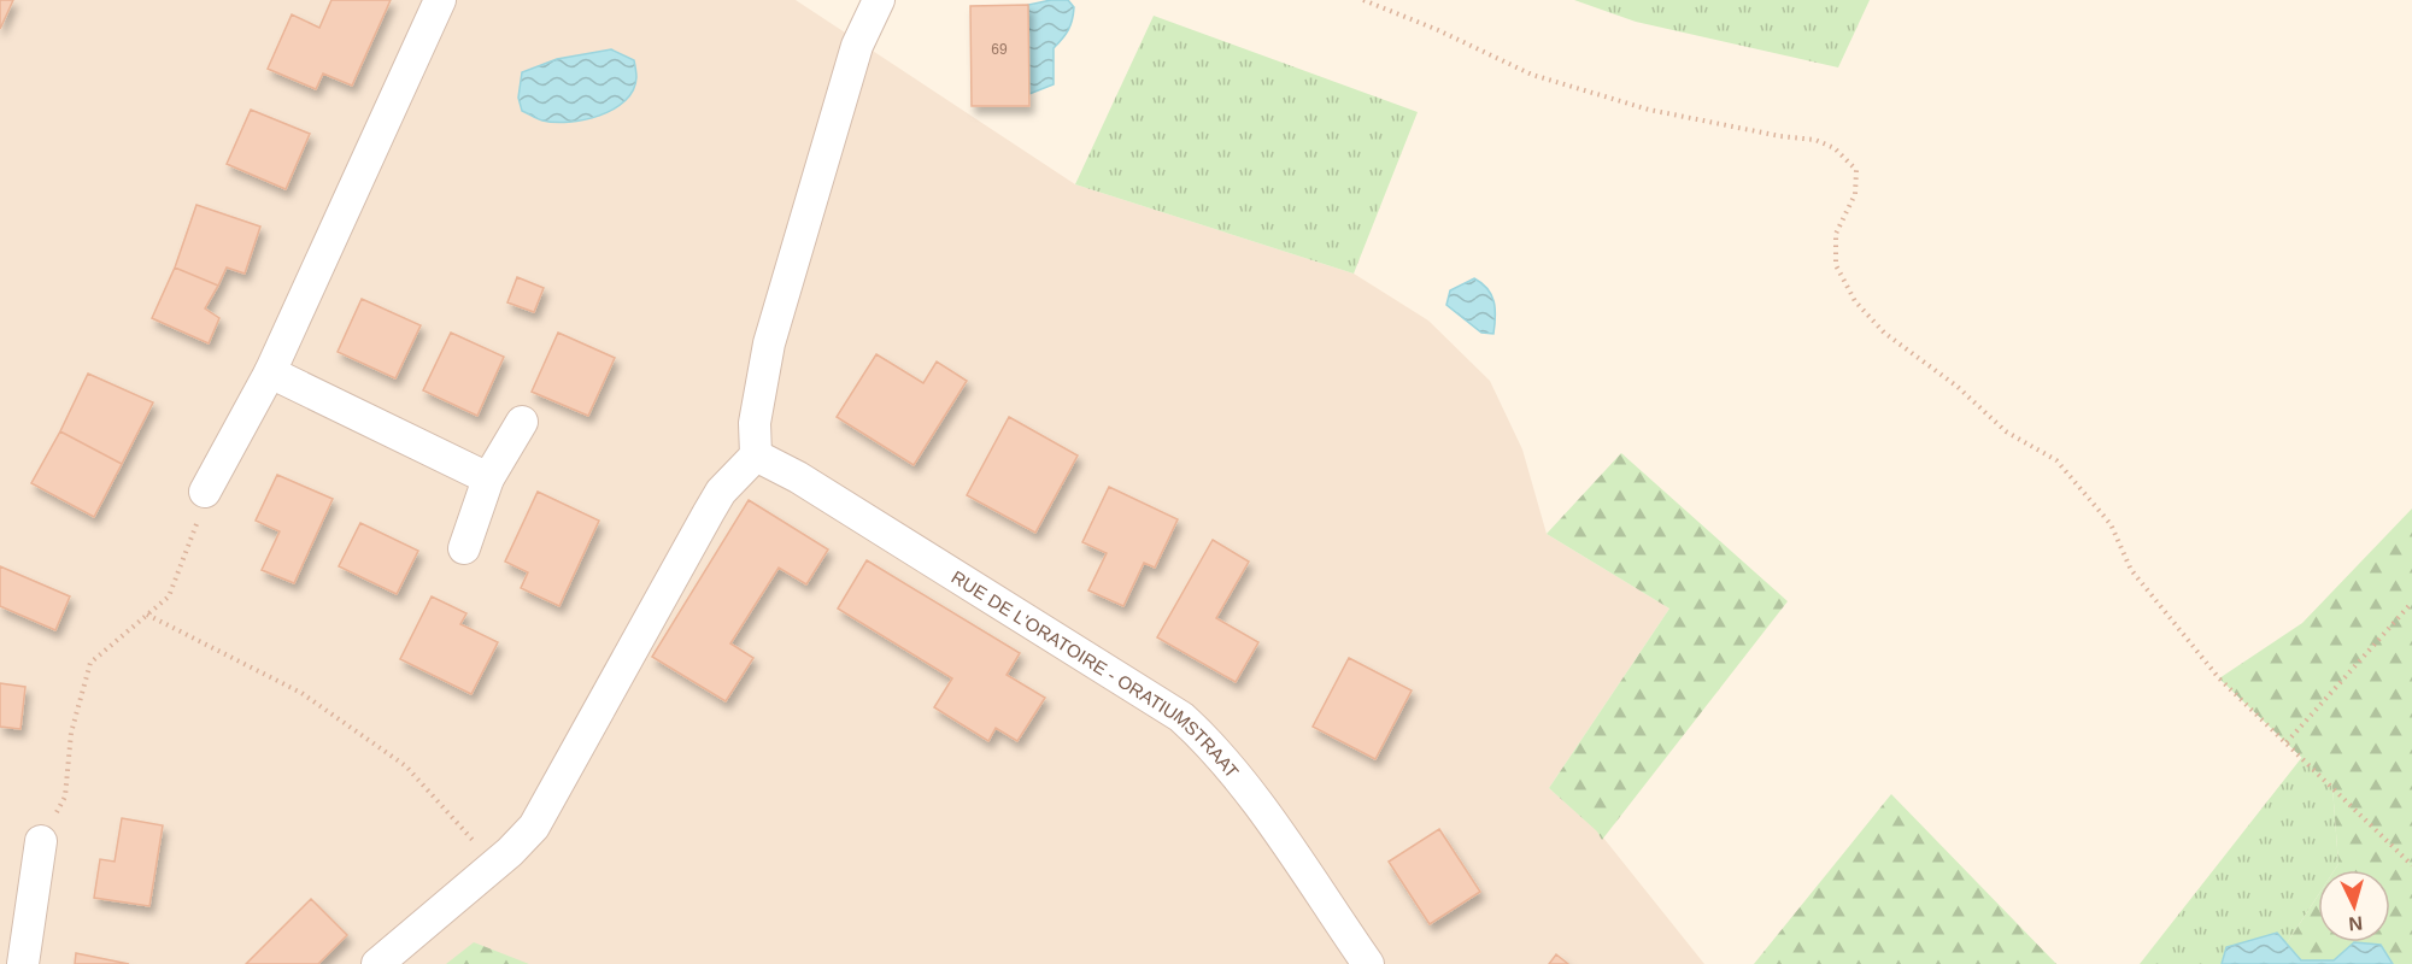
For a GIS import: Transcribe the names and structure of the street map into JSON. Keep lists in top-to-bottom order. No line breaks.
{"streets":{"street":["RUE DE L'ORATOIRE - ORATIUMSTRAAT"]},"house_numbers":["69"],"north":"bottom"}
